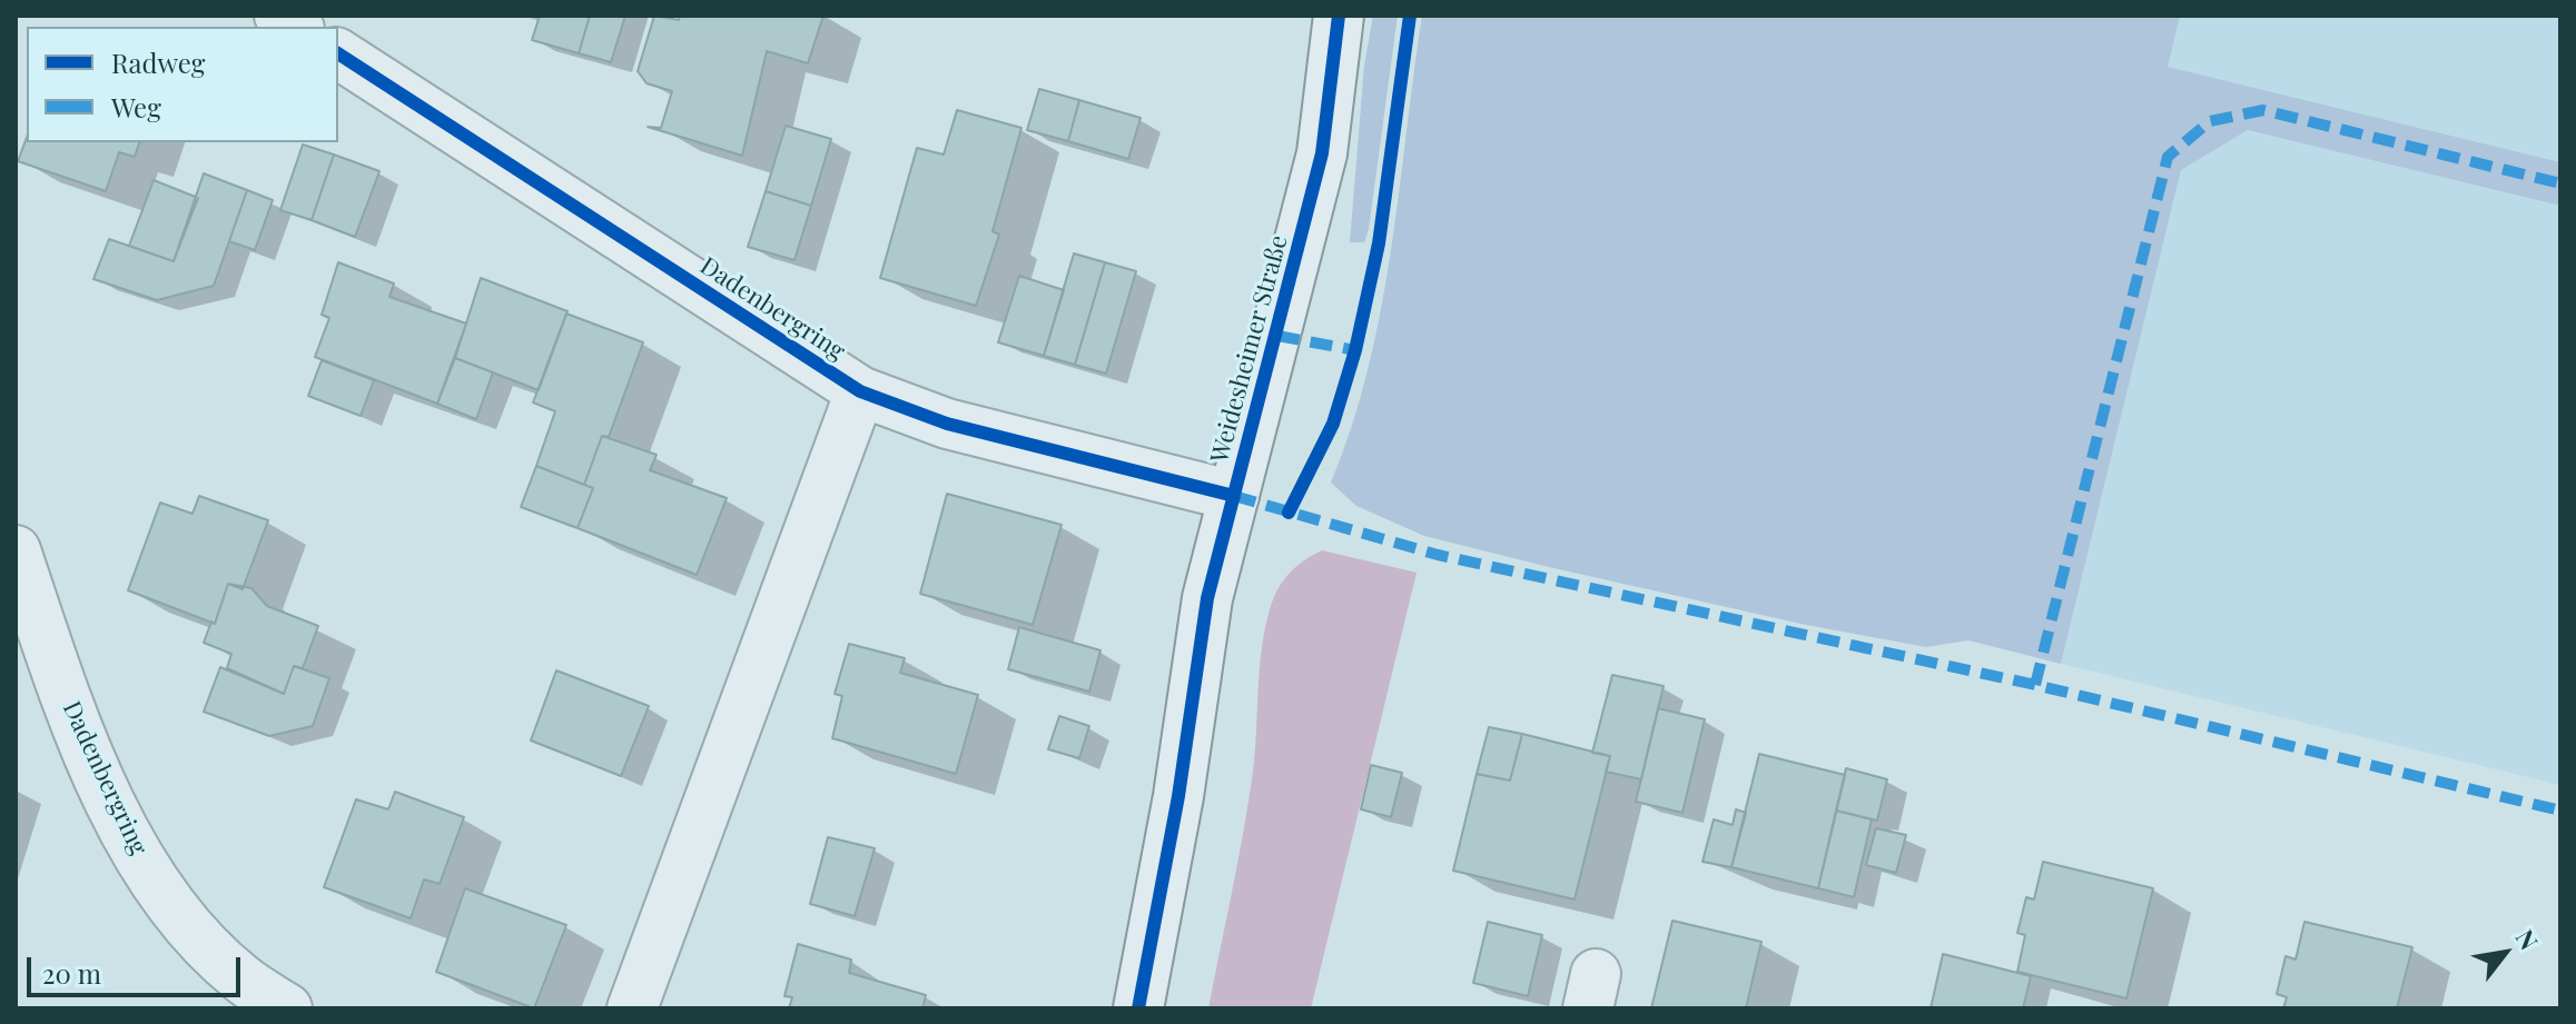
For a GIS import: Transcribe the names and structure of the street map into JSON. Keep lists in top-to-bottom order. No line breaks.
{"streets":{"street":["Dadenbergring","Weidesheimer Straße"]},"crossings":[["Dadenbergring","Weidesheimer Straße"]],"legend":["Radweg","Weg"],"scale_bar":"20 m","north":"top right"}
